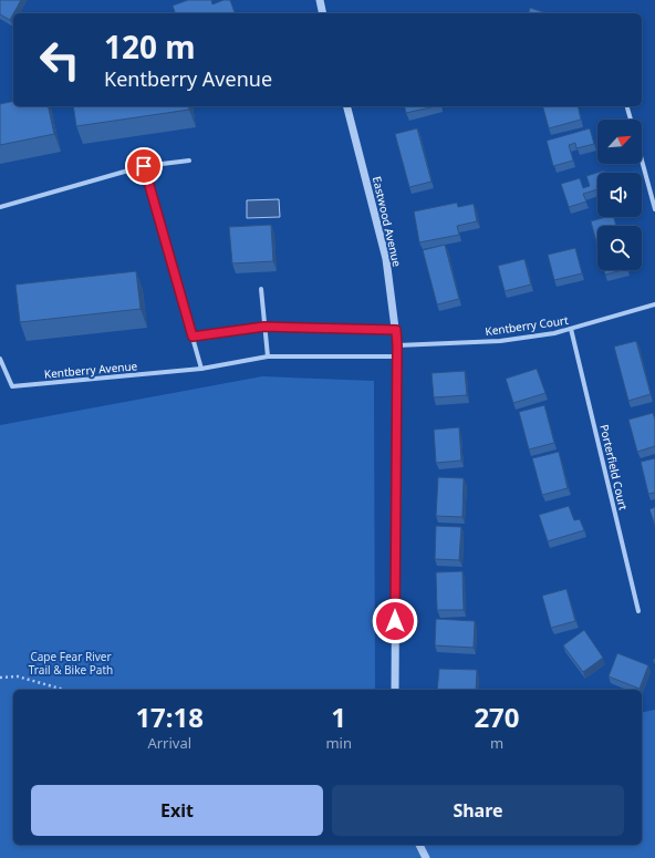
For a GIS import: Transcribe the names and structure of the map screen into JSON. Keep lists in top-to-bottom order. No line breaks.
{"streets":{"street":["Eastwood Avenue","Kentberry Court","Kentberry Avenue","Porterfield Court"]},"crossings":[["Eastwood Avenue","Kentberry Court"],["Eastwood Avenue","Kentberry Avenue"],["Kentberry Court","Porterfield Court"]],"parks":["Cape Fear River Trail & Bike Path"],"north":"top right","page":{"turn":["120 m","Kentberry Avenue"],"eta":["17:18","Arrival","1","min","270","m"],"buttons":["Exit","Share"]}}
